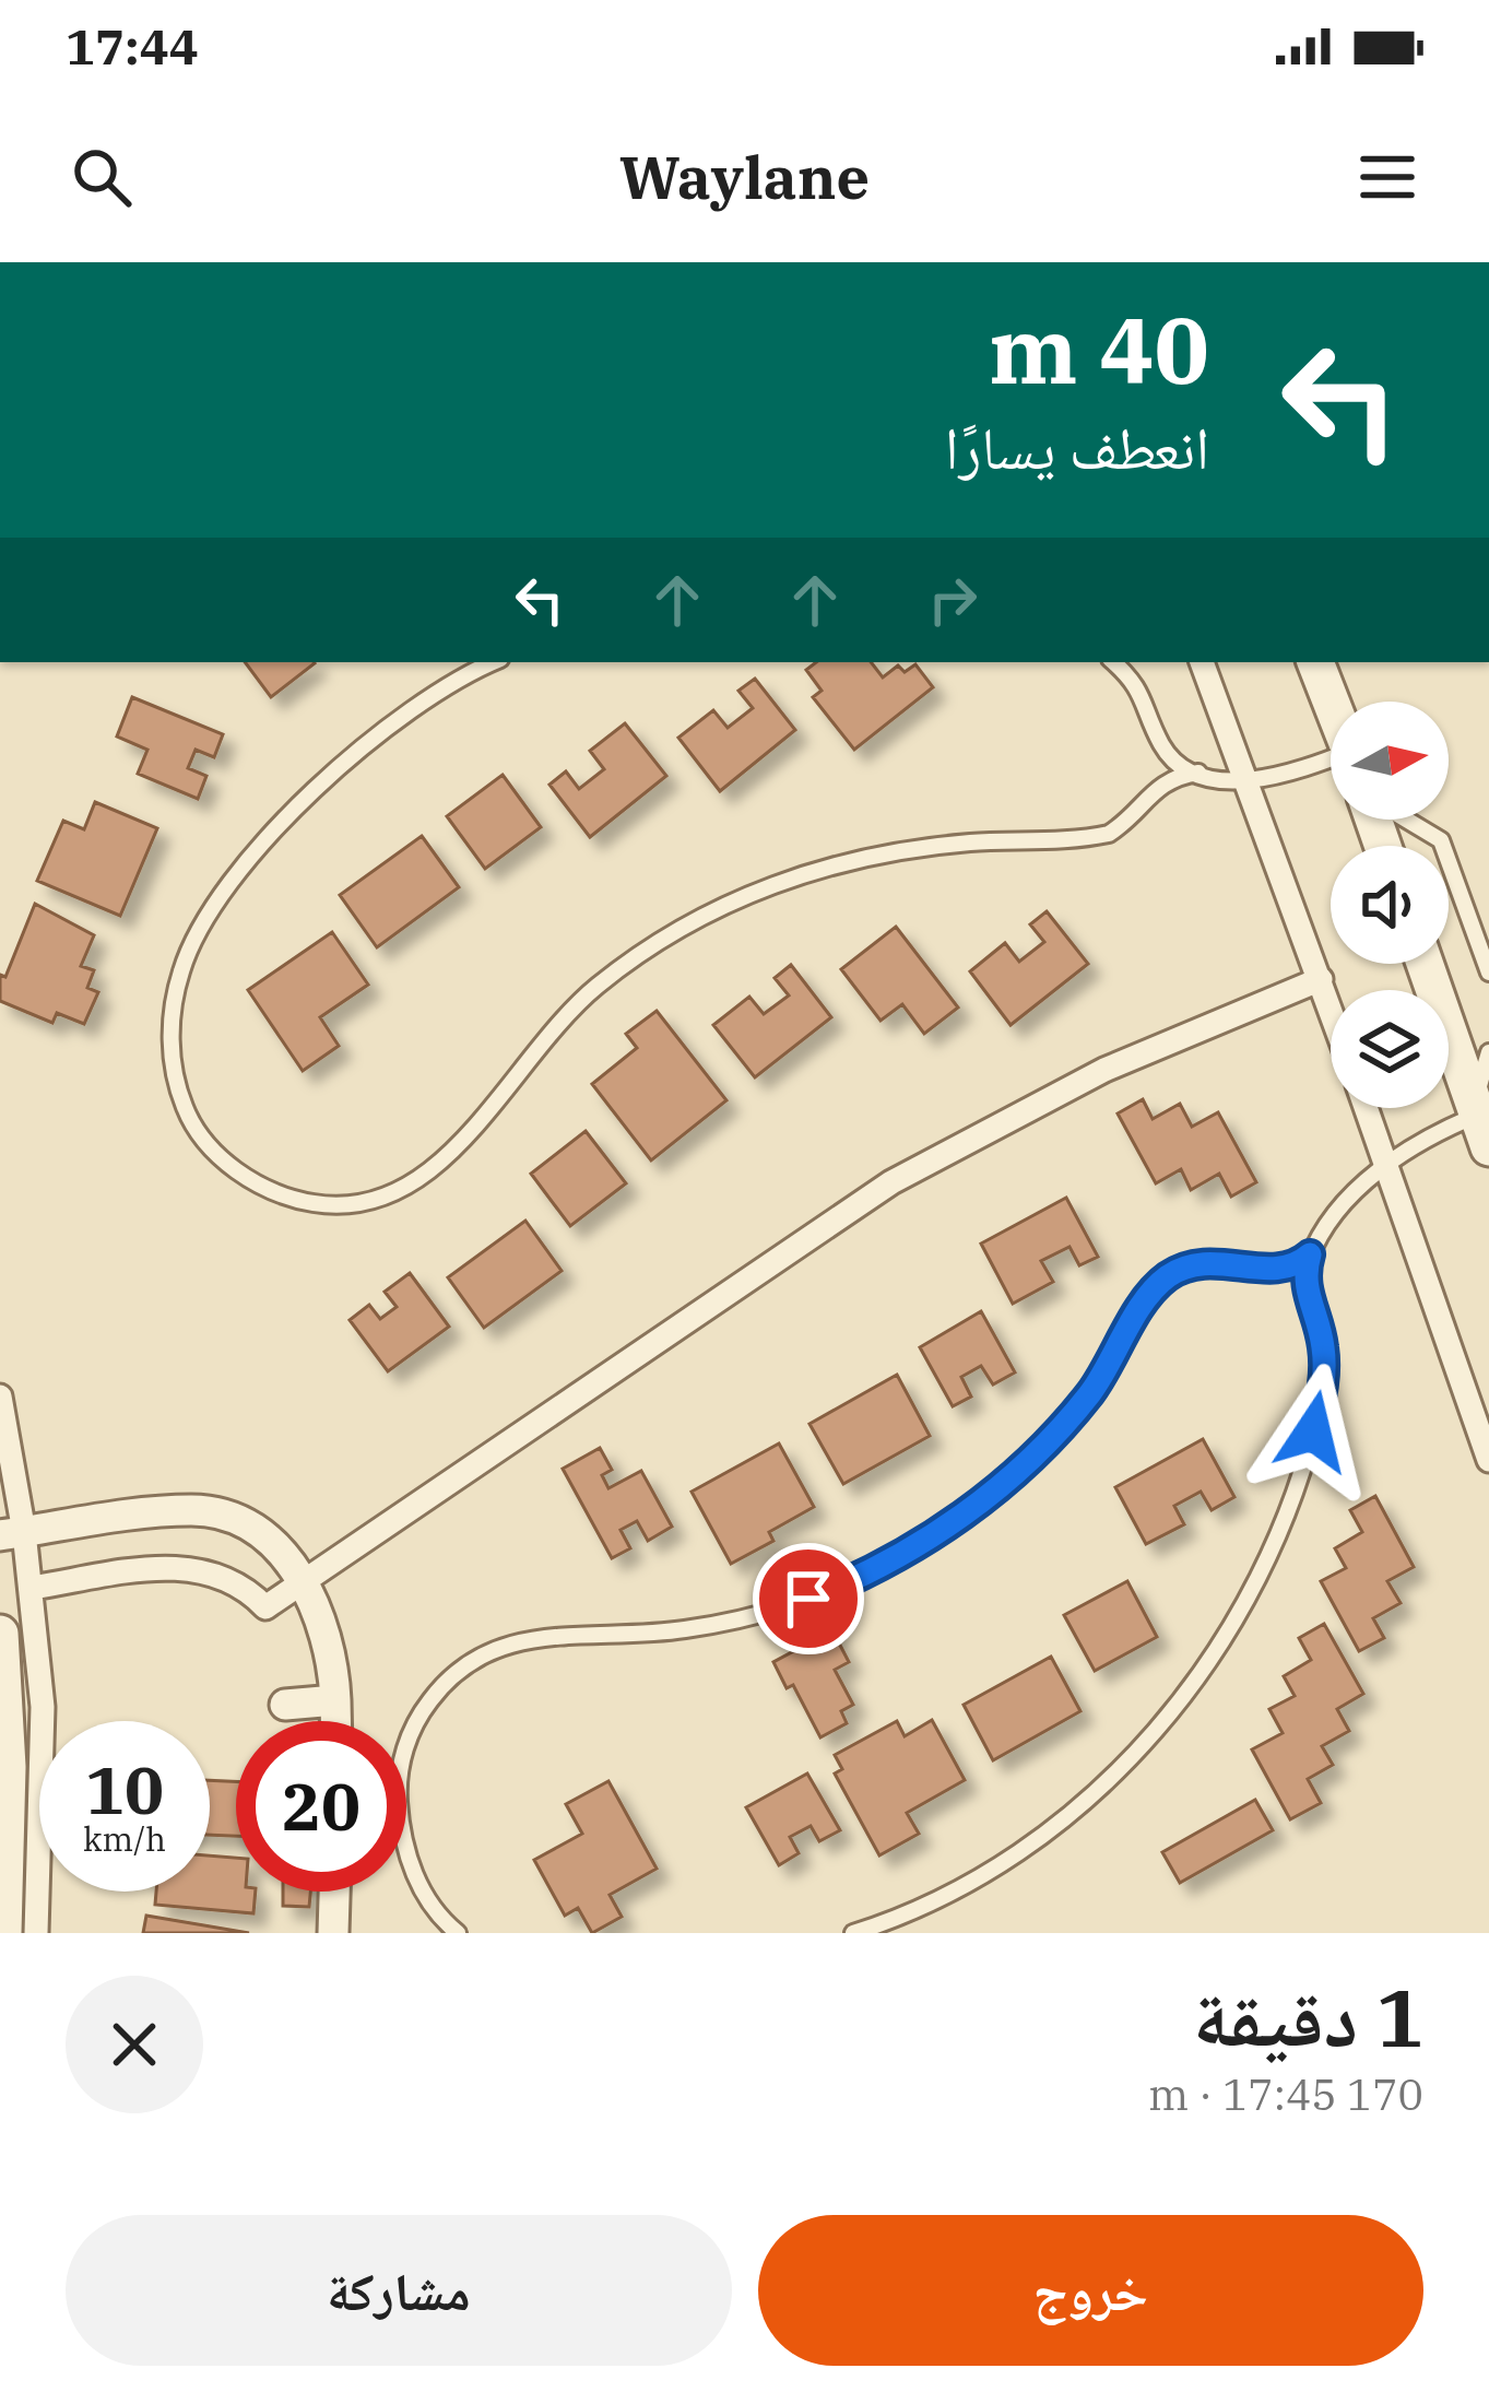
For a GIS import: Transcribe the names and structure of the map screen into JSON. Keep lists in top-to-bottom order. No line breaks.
{"north":"right","page":{"status":"17:44","header":"Waylane","turn":["40 m","انعطف يسارًا"],"speed":"10 km/h","limit":"20","heading":["1 دقيقة","170 m · 17:45"],"buttons":["خروج","مشاركة"]}}
